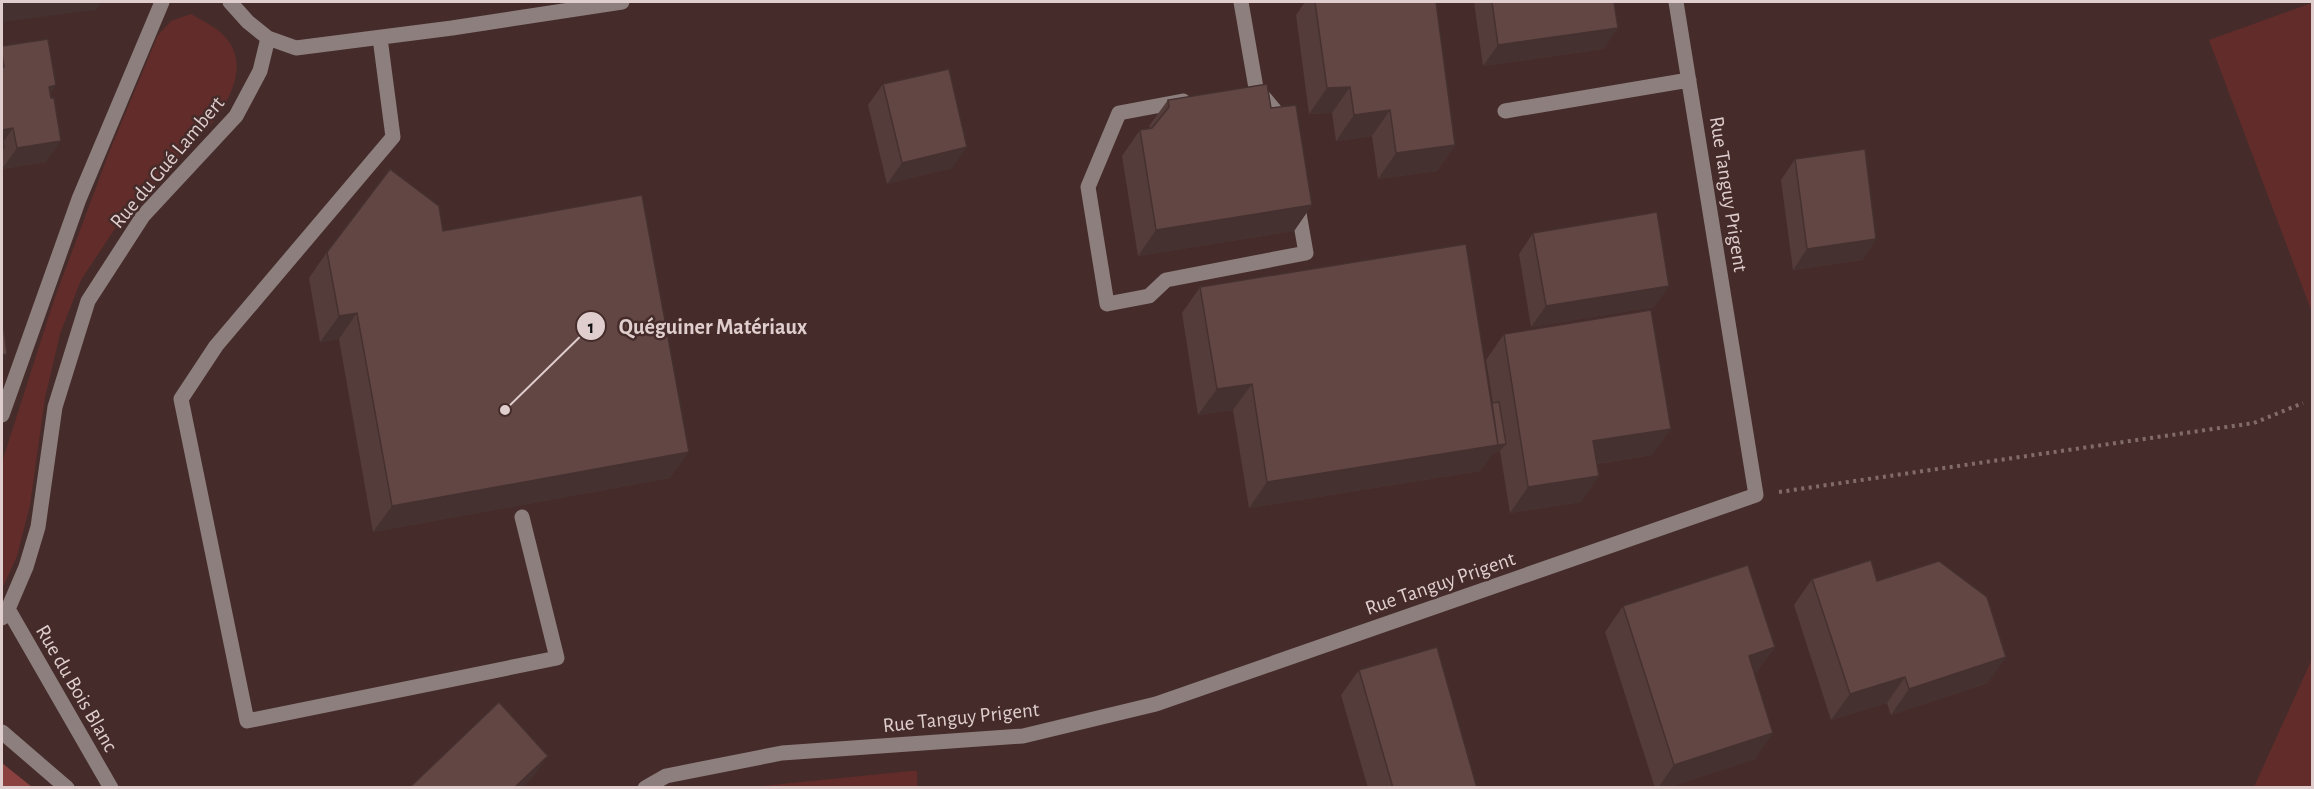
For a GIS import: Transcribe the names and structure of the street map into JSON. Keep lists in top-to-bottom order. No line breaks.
{"streets":{"street":["Rue du Gué Lambert","Rue Tanguy Prigent","Rue du Bois Blanc"]},"crossings":[["Rue du Gué Lambert","Rue du Bois Blanc"]],"places":["Quéguiner Matériaux"]}
